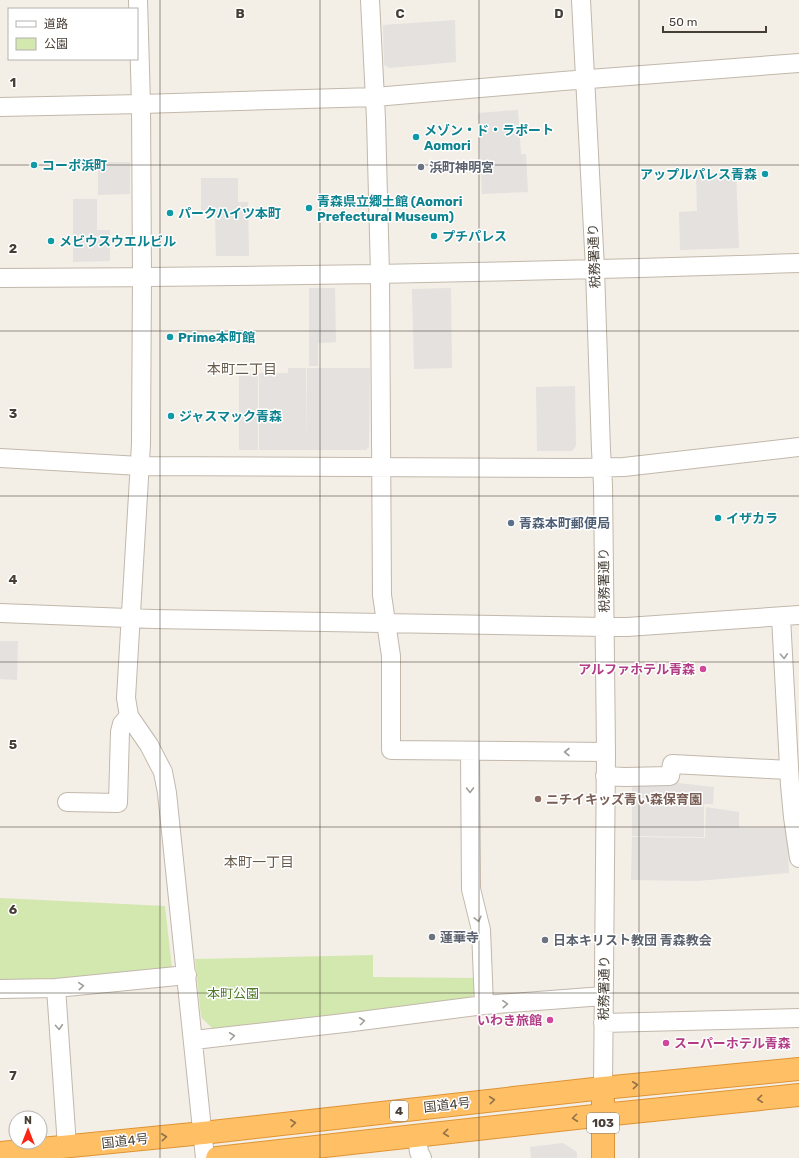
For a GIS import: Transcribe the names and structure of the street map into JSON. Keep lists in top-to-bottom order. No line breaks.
{"streets":{"highway":["国道4号","4","103"],"street":["税務署通り"]},"crossings":[["税務署通り","国道4号"],["税務署通り","103"],["国道4号","103"]],"districts":["本町二丁目","本町一丁目"],"parks":["本町公園"],"places":["メゾン・ド・ラポート Aomori","コーポ浜町","浜町神明宮","アップルパレス青森","青森県立郷土館 (Aomori Prefectural Museum)","パークハイツ本町","プチパレス","メビウスウエルビル","Prime本町館","ジャスマック青森","イザカラ","青森本町郵便局","アルファホテル青森","ニチイキッズ青い森保育園","蓮華寺","日本キリスト教団 青森教会","いわき旅館","スーパーホテル青森"],"legend":["道路","公園"],"scale_bar":"50 m","north":"top","grid":{"columns":["B","C","D"],"rows":["1","2","3","4","5","6","7"]}}
